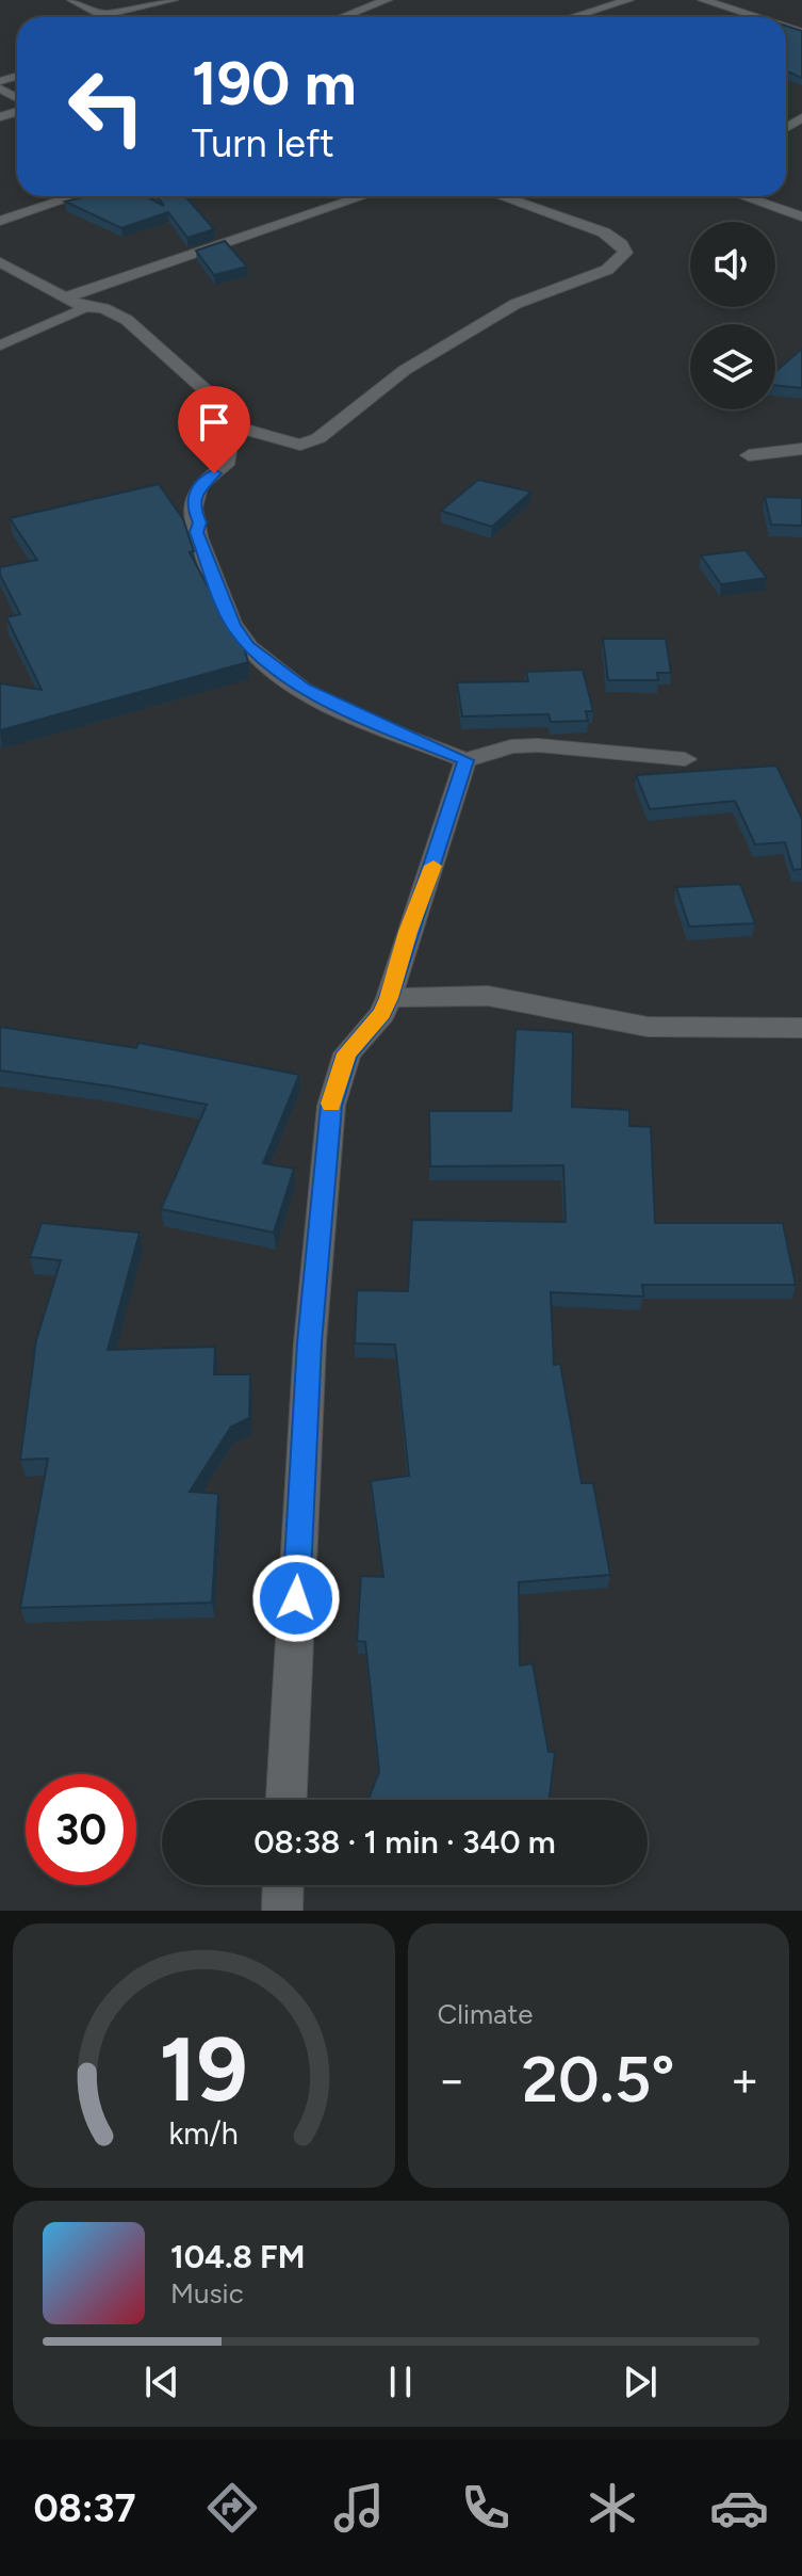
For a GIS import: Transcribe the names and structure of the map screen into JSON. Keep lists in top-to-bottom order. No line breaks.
{"page":{"turn":["190 m","Turn left"],"limit":"30","trip":"08:38 · 1 min · 340 m","tile":"Climate","heat":["−","20.5°","+"],"song":["104.8 FM","Music"],"tabs":"08:37","gauge":["19","km/h"]}}
